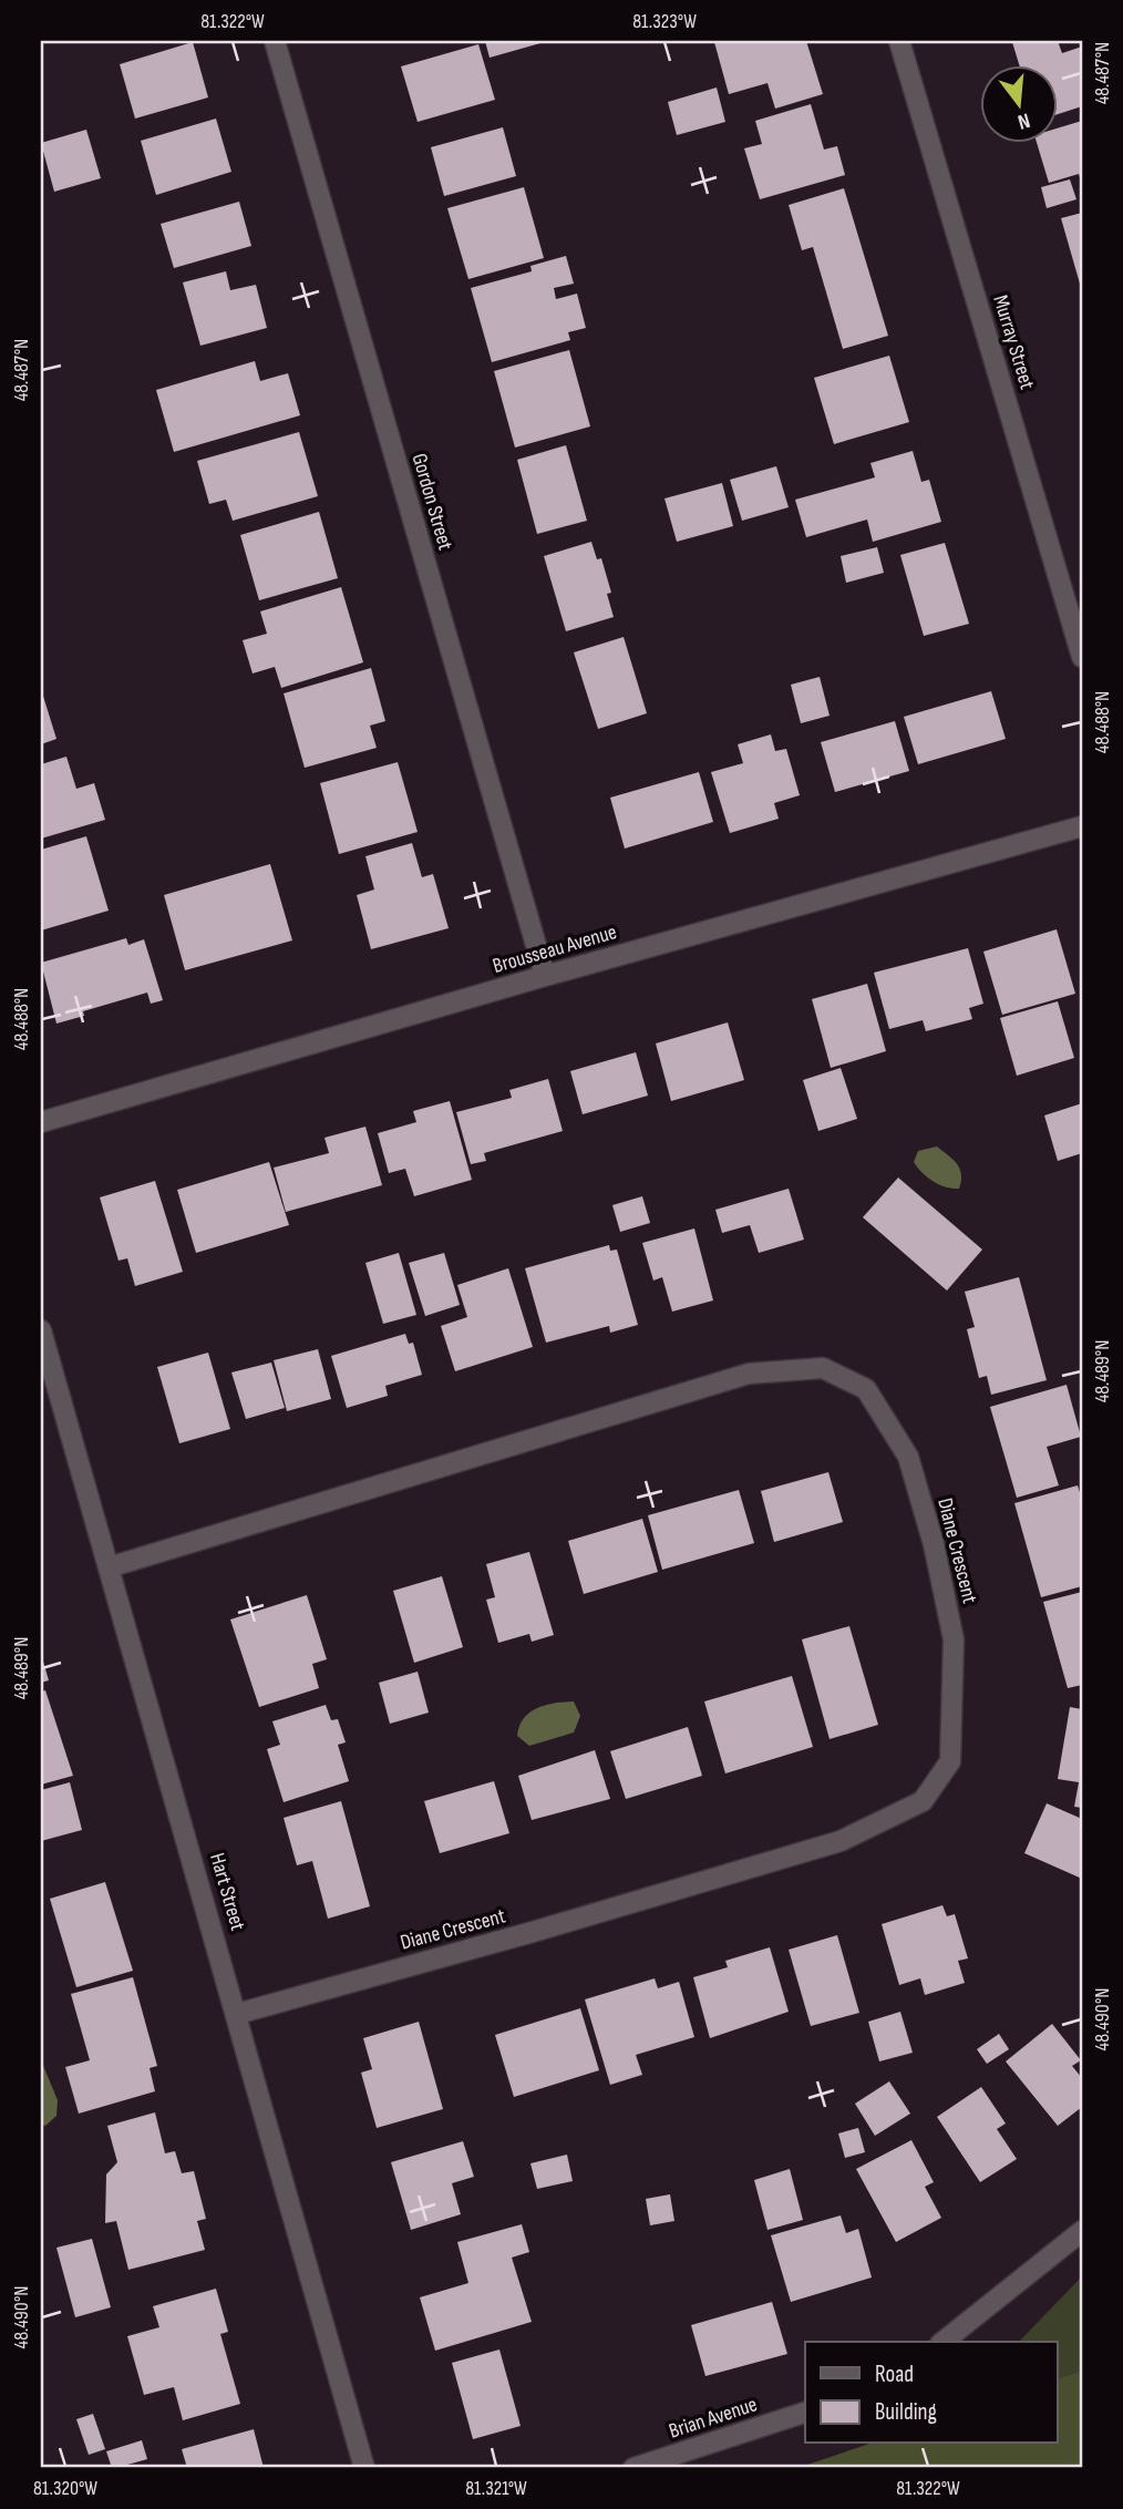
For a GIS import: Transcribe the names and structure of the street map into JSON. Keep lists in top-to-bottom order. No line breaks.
{"streets":{"street":["Murray Street","Gordon Street","Brousseau Avenue","Diane Crescent","Hart Street","Brian Avenue"]},"crossings":[["Gordon Street","Brousseau Avenue"],["Diane Crescent","Hart Street"]],"legend":["Road","Building"],"north":"bottom","coordinates":["81.322°W","81.323°W","48.487°N","48.488°N","48.489°N","48.490°N","81.320°W","81.321°W"]}
